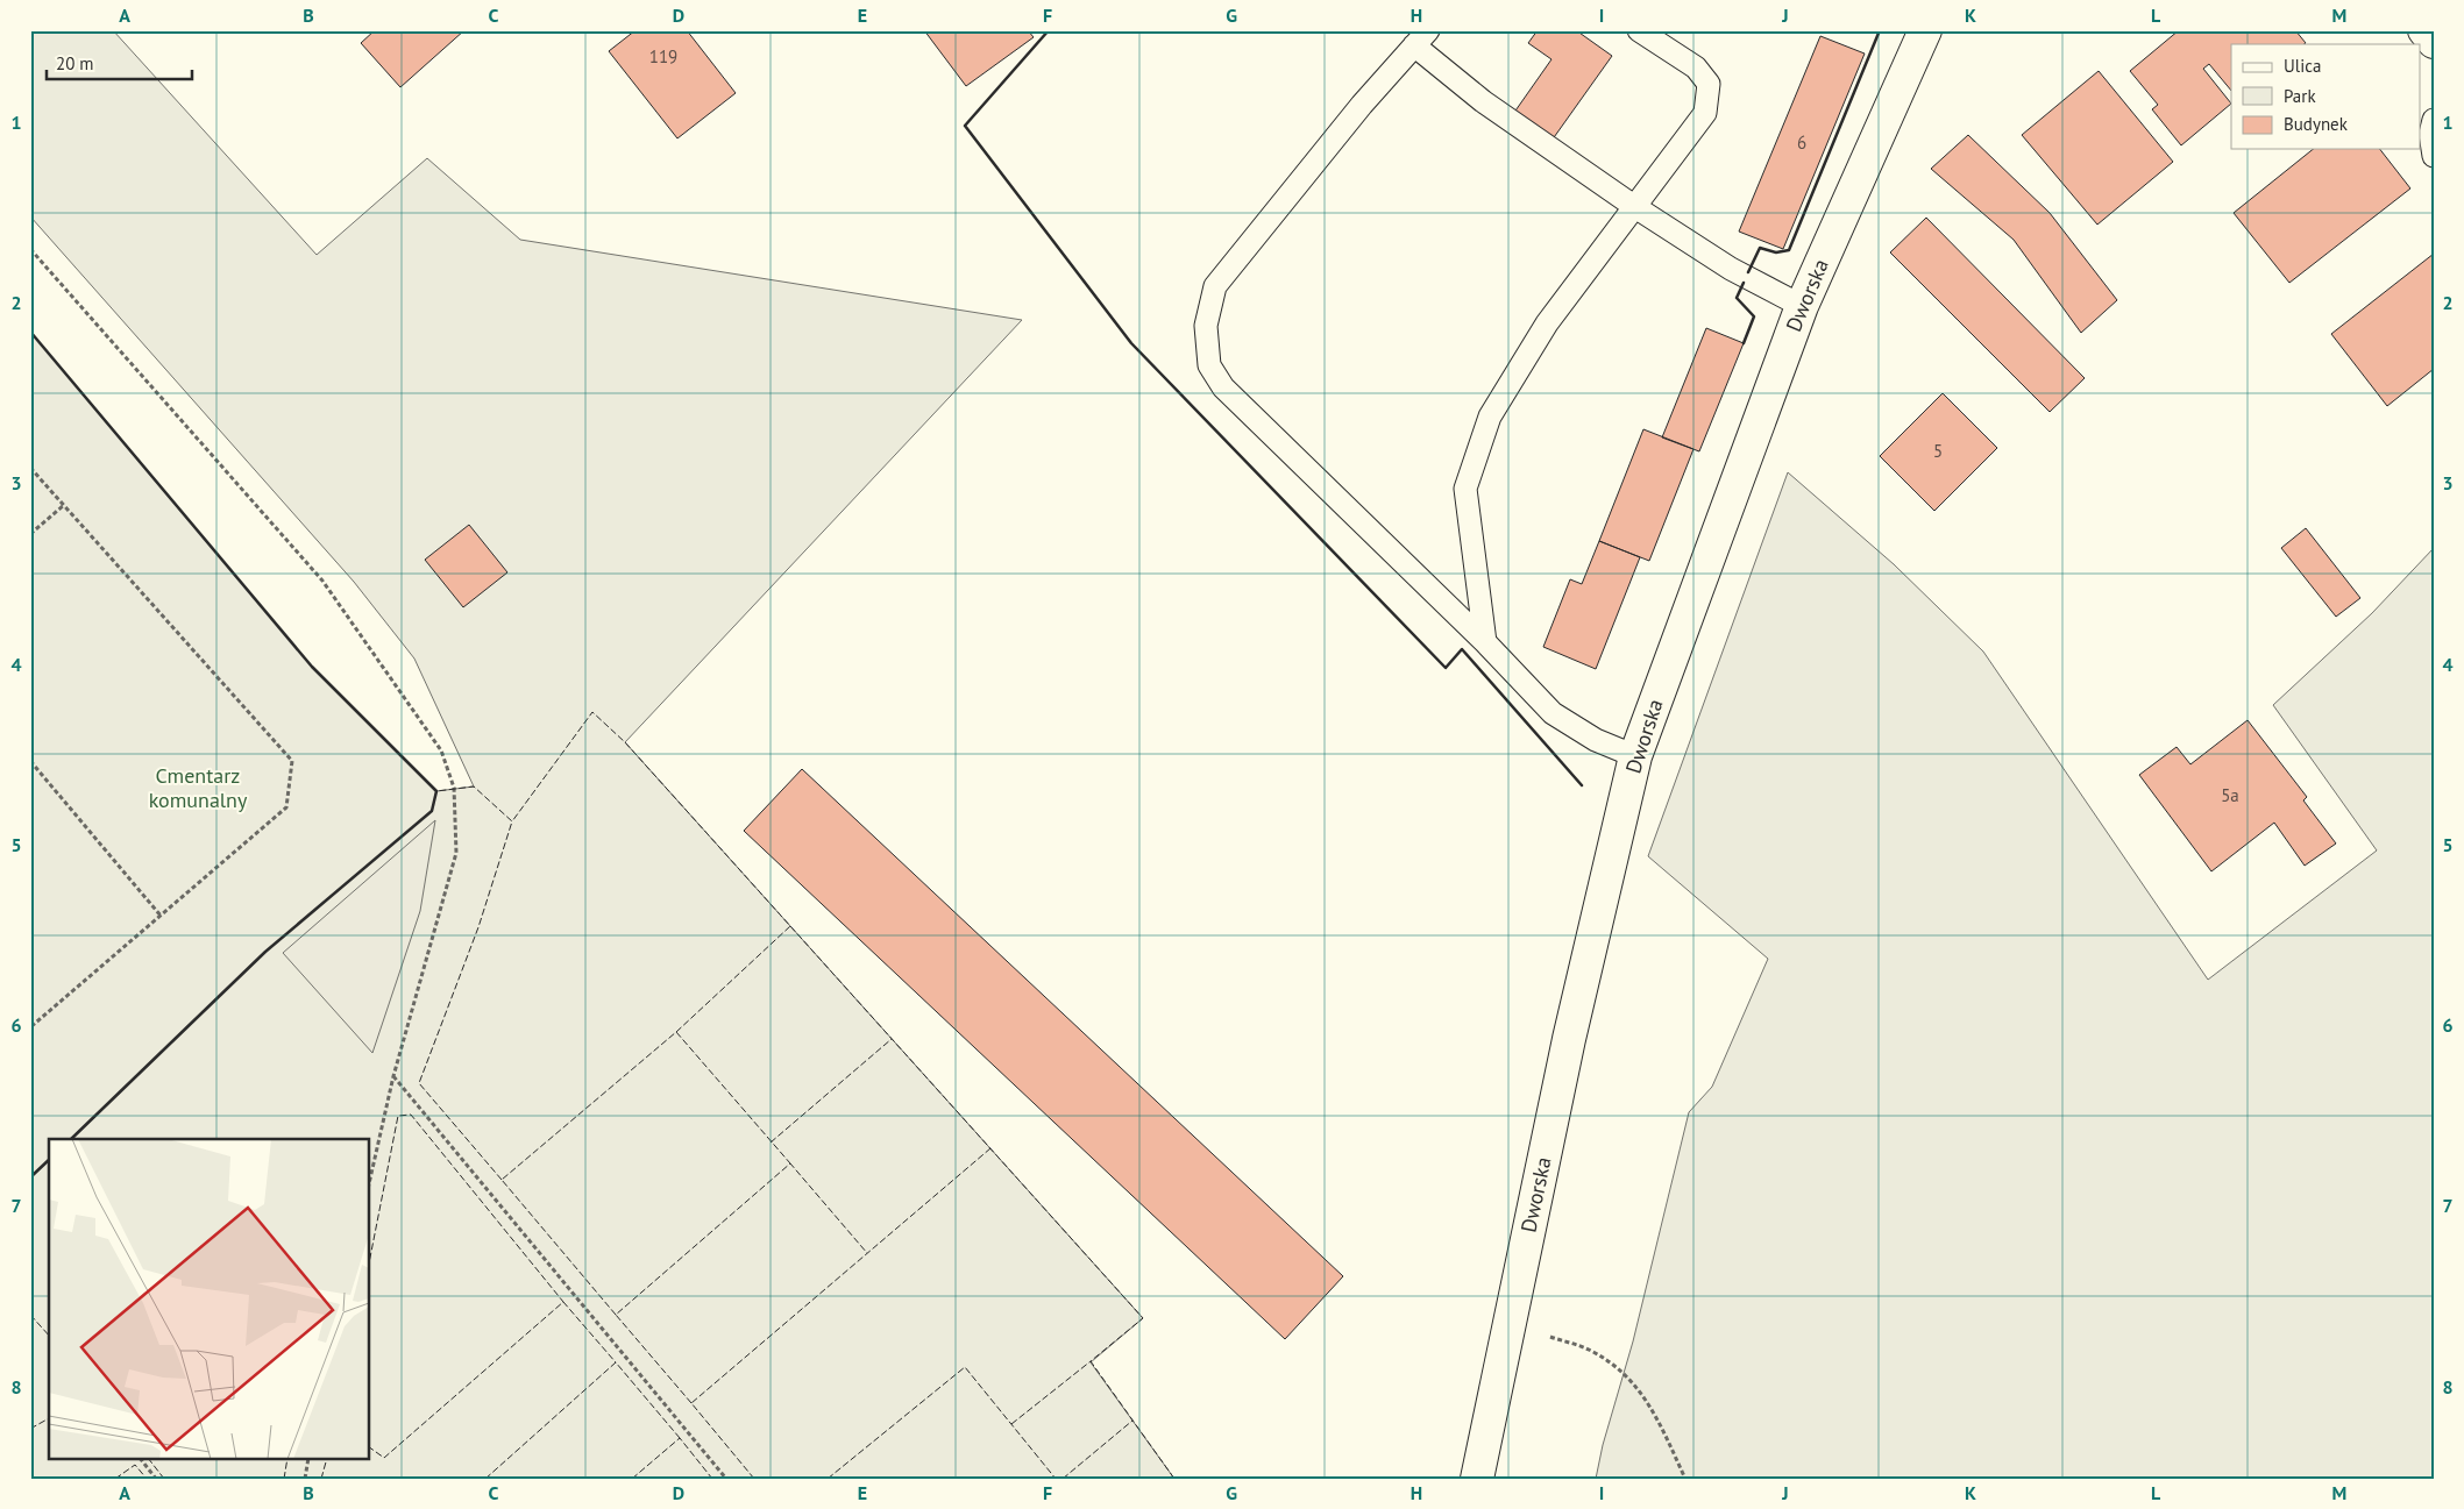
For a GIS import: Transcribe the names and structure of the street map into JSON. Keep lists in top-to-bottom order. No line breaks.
{"streets":{"street":["Dworska"]},"parks":["Cmentarz komunalny"],"house_numbers":["119","6","5","5a"],"legend":["Ulica","Park","Budynek"],"scale_bar":"20 m","grid":{"columns":["A","B","C","D","E","F","G","H","I","J","K","L","M"],"rows":["1","2","3","4","5","6","7","8"]}}
